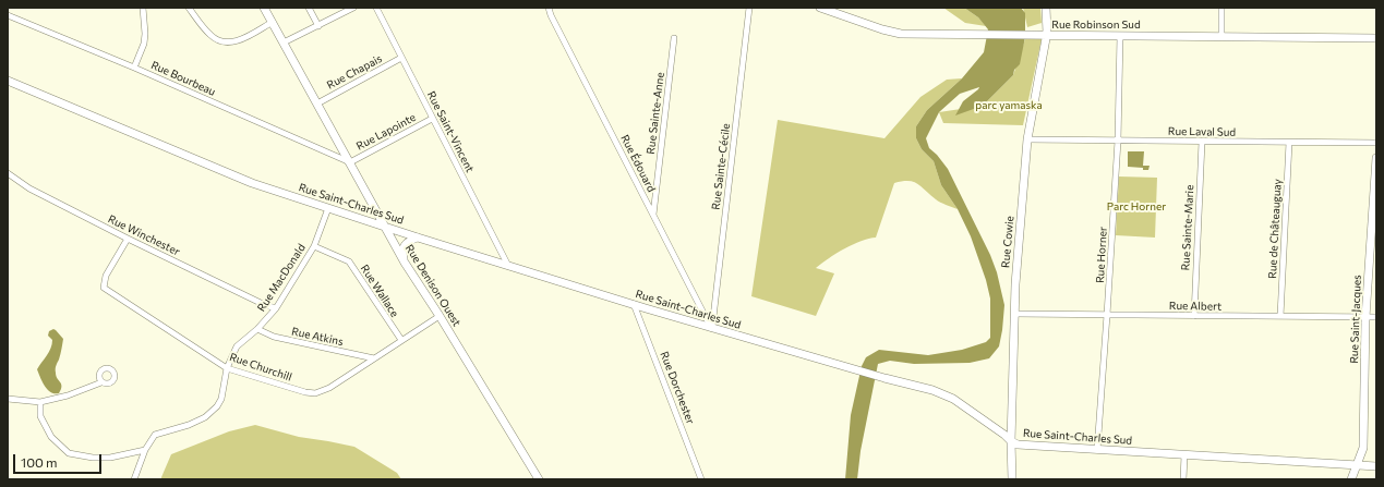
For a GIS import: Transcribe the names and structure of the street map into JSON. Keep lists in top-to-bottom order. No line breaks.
{"streets":{"street":["Rue Robinson Sud","Rue Chapais","Rue Bourbeau","Rue Sainte-Anne","Rue Lapointe","Rue Saint-Vincent","Rue Laval Sud","Rue Édouard","Rue Sainte-Cécile","Rue Saint-Charles Sud","Rue Sainte-Marie","Rue de Châteauguay","Rue Winchester","Rue Cowie","Rue Horner","Rue MacDonald","Rue Denison Ouest","Rue Wallace","Rue Albert","Rue Saint-Jacques","Rue Atkins","Rue Churchill","Rue Dorchester"]},"crossings":[["Rue Robinson Sud","Rue Cowie"],["Rue Robinson Sud","Rue Horner"],["Rue Chapais","Rue Saint-Vincent"],["Rue Chapais","Rue Denison Ouest"],["Rue Bourbeau","Rue Lapointe"],["Rue Bourbeau","Rue Denison Ouest"],["Rue Sainte-Anne","Rue Édouard"],["Rue Lapointe","Rue Saint-Vincent"],["Rue Lapointe","Rue Denison Ouest"],["Rue Saint-Vincent","Rue Saint-Charles Sud"],["Rue Laval Sud","Rue Sainte-Marie"],["Rue Laval Sud","Rue de Châteauguay"],["Rue Laval Sud","Rue Cowie"],["Rue Laval Sud","Rue Horner"],["Rue Édouard","Rue Sainte-Cécile"],["Rue Édouard","Rue Saint-Charles Sud"],["Rue Sainte-Cécile","Rue Saint-Charles Sud"],["Rue Saint-Charles Sud","Rue Cowie"],["Rue Saint-Charles Sud","Rue Horner"],["Rue Saint-Charles Sud","Rue MacDonald"],["Rue Saint-Charles Sud","Rue Denison Ouest"],["Rue Saint-Charles Sud","Rue Saint-Jacques"],["Rue Saint-Charles Sud","Rue Dorchester"],["Rue Sainte-Marie","Rue Albert"],["Rue de Châteauguay","Rue Albert"],["Rue Winchester","Rue MacDonald"],["Rue Winchester","Rue Churchill"],["Rue Cowie","Rue Albert"],["Rue Horner","Rue Albert"],["Rue MacDonald","Rue Wallace"],["Rue MacDonald","Rue Atkins"],["Rue MacDonald","Rue Churchill"],["Rue Denison Ouest","Rue Churchill"],["Rue Wallace","Rue Churchill"],["Rue Albert","Rue Saint-Jacques"],["Rue Atkins","Rue Churchill"]],"parks":["parc yamaska","Parc Horner"],"scale_bar":"100 m"}
